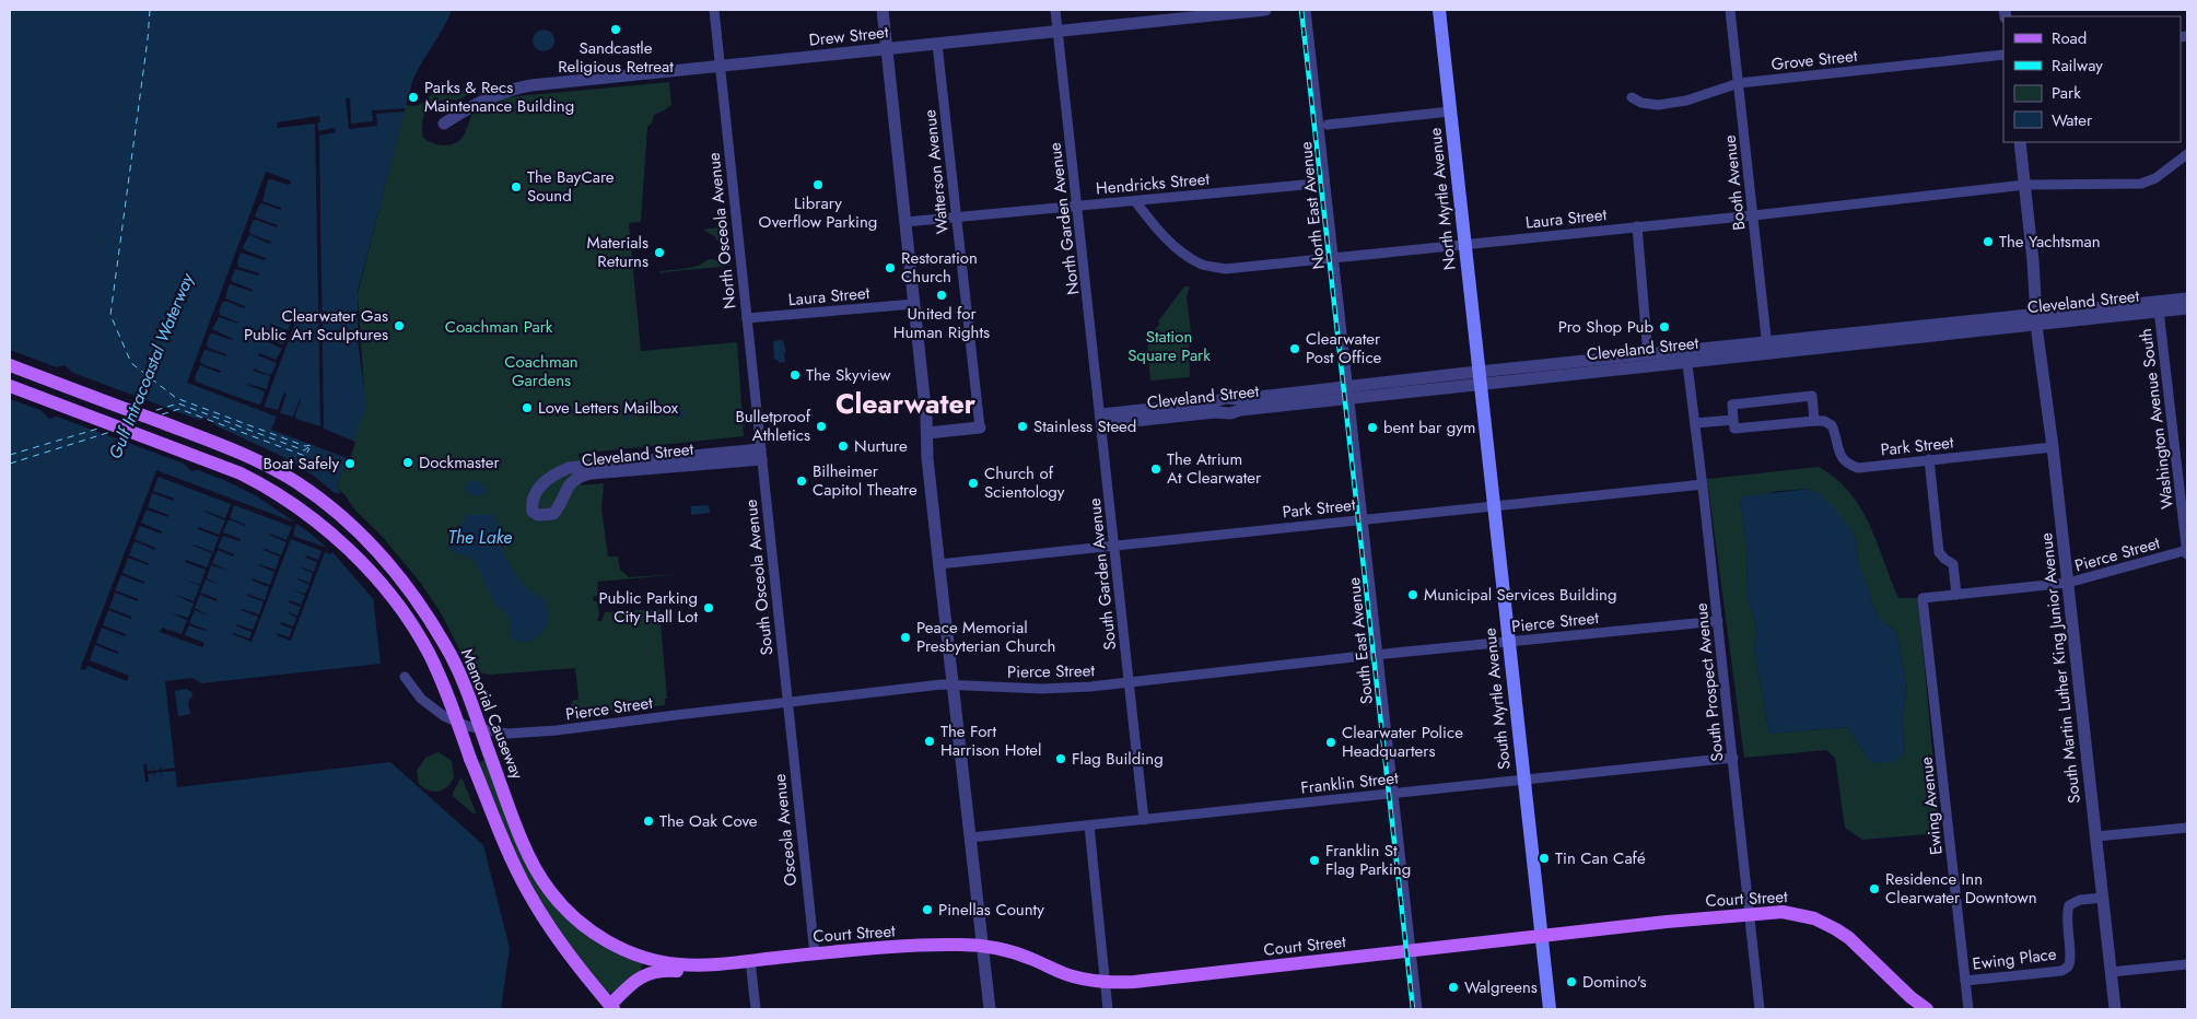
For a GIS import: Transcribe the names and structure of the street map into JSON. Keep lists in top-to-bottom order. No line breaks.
{"streets":{"main road":["North Myrtle Avenue","South Myrtle Avenue","Memorial Causeway","Court Street"],"street":["Drew Street","Grove Street","Watterson Avenue","Booth Avenue","Hendricks Street","North East Avenue","North Garden Avenue","Laura Street","North Osceola Avenue","Cleveland Street","Washington Avenue South","Park Street","Pierce Street","South Garden Avenue","South Osceola Avenue","South East Avenue","South Martin Luther King Junior Avenue","South Prospect Avenue","Franklin Street","Ewing Avenue","Osceola Avenue","Ewing Place"]},"crossings":[["Drew Street","Watterson Avenue"],["Drew Street","North Garden Avenue"],["Drew Street","North Osceola Avenue"],["Grove Street","Booth Avenue"],["Watterson Avenue","Hendricks Street"],["Booth Avenue","Laura Street"],["Booth Avenue","Cleveland Street"],["Hendricks Street","North Garden Avenue"],["Hendricks Street","Laura Street"],["North Myrtle Avenue","Laura Street"],["North Myrtle Avenue","Cleveland Street"],["North Myrtle Avenue","South Myrtle Avenue"],["North East Avenue","Laura Street"],["North East Avenue","Cleveland Street"],["North East Avenue","South East Avenue"],["North Garden Avenue","Cleveland Street"],["North Garden Avenue","South Garden Avenue"],["Laura Street","North Osceola Avenue"],["Laura Street","South Martin Luther King Junior Avenue"],["North Osceola Avenue","Cleveland Street"],["North Osceola Avenue","South Osceola Avenue"],["Cleveland Street","Washington Avenue South"],["Cleveland Street","South Garden Avenue"],["Cleveland Street","South Osceola Avenue"],["Cleveland Street","South East Avenue"],["Cleveland Street","South Martin Luther King Junior Avenue"],["Cleveland Street","South Prospect Avenue"],["Cleveland Street","South Myrtle Avenue"],["Washington Avenue South","Pierce Street"],["Park Street","South Garden Avenue"],["Park Street","South East Avenue"],["Park Street","South Martin Luther King Junior Avenue"],["Park Street","South Prospect Avenue"],["Park Street","South Myrtle Avenue"],["Pierce Street","South Garden Avenue"],["Pierce Street","South Osceola Avenue"],["Pierce Street","South East Avenue"],["Pierce Street","South Martin Luther King Junior Avenue"],["Pierce Street","South Prospect Avenue"],["Pierce Street","South Myrtle Avenue"],["Pierce Street","Ewing Avenue"],["Pierce Street","Osceola Avenue"],["South Garden Avenue","Franklin Street"],["South Osceola Avenue","Osceola Avenue"],["South East Avenue","Franklin Street"],["South East Avenue","Court Street"],["South Martin Luther King Junior Avenue","Ewing Place"],["South Prospect Avenue","Franklin Street"],["South Prospect Avenue","Court Street"],["South Myrtle Avenue","Franklin Street"],["South Myrtle Avenue","Court Street"],["Memorial Causeway","Court Street"],["Ewing Avenue","Ewing Place"],["Osceola Avenue","Court Street"]],"districts":["Clearwater"],"water":["Gulf Intracoastal Waterway","The Lake"],"parks":["Coachman Park","Station Square Park","Coachman Gardens"],"places":["Sandcastle Religious Retreat","Parks & Recs Maintenance Building","Library Overflow Parking","The BayCare Sound","The Yachtsman","Materials Returns","Restoration Church","United for Human Rights","Clearwater Gas Public Art Sculptures","Pro Shop Pub","Clearwater Post Office","The Skyview","Love Letters Mailbox","Bulletproof Athletics","Stainless Steed","bent bar gym","Nurture","Dockmaster","Boat Safely","The Atrium At Clearwater","Bilheimer Capitol Theatre","Church of Scientology","Municipal Services Building","Public Parking City Hall Lot","Peace Memorial Presbyterian Church","The Fort Harrison Hotel","Clearwater Police Headquarters","Flag Building","The Oak Cove","Tin Can Café","Franklin St Flag Parking","Residence Inn Clearwater Downtown","Pinellas County","Domino's","Walgreens"],"legend":["Road","Railway","Park","Water"]}
